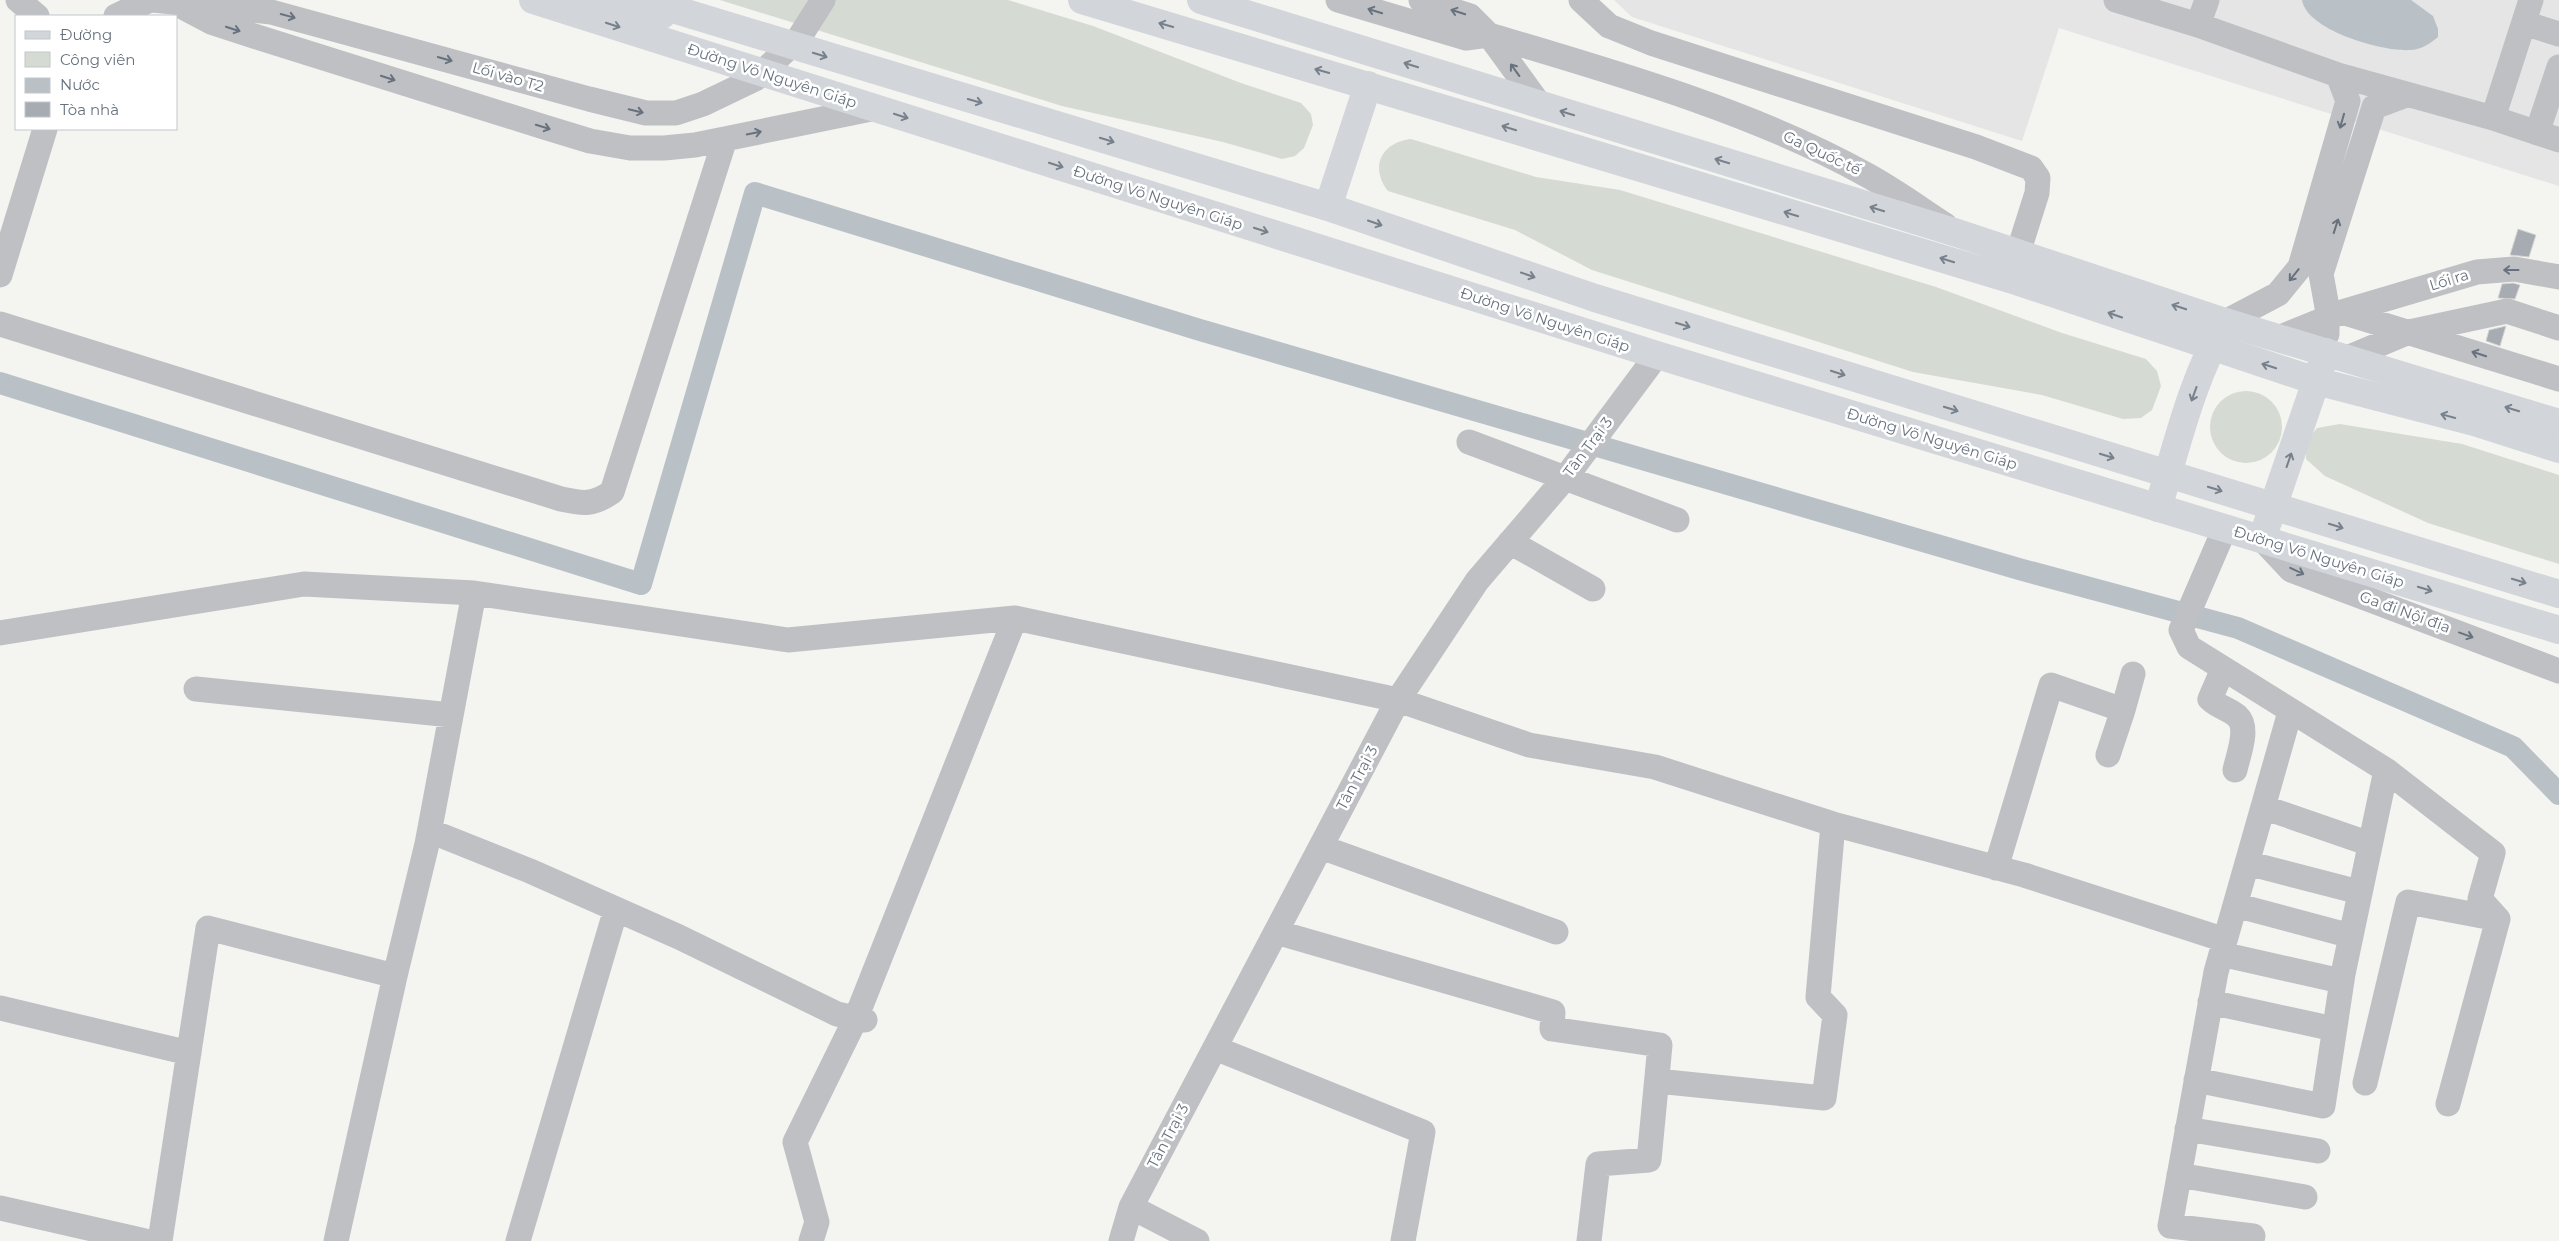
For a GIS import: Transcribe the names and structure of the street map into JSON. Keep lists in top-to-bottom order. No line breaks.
{"streets":{"main road":["Đường Võ Nguyên Giáp"],"street":["Lối vào T2","Ga Quốc tế","Lối ra","Tân Trại 3","Ga đi Nội địa"]},"crossings":[["Đường Võ Nguyên Giáp","Tân Trại 3"],["Đường Võ Nguyên Giáp","Ga đi Nội địa"]],"legend":["Đường","Công viên","Nước","Tòa nhà"]}
